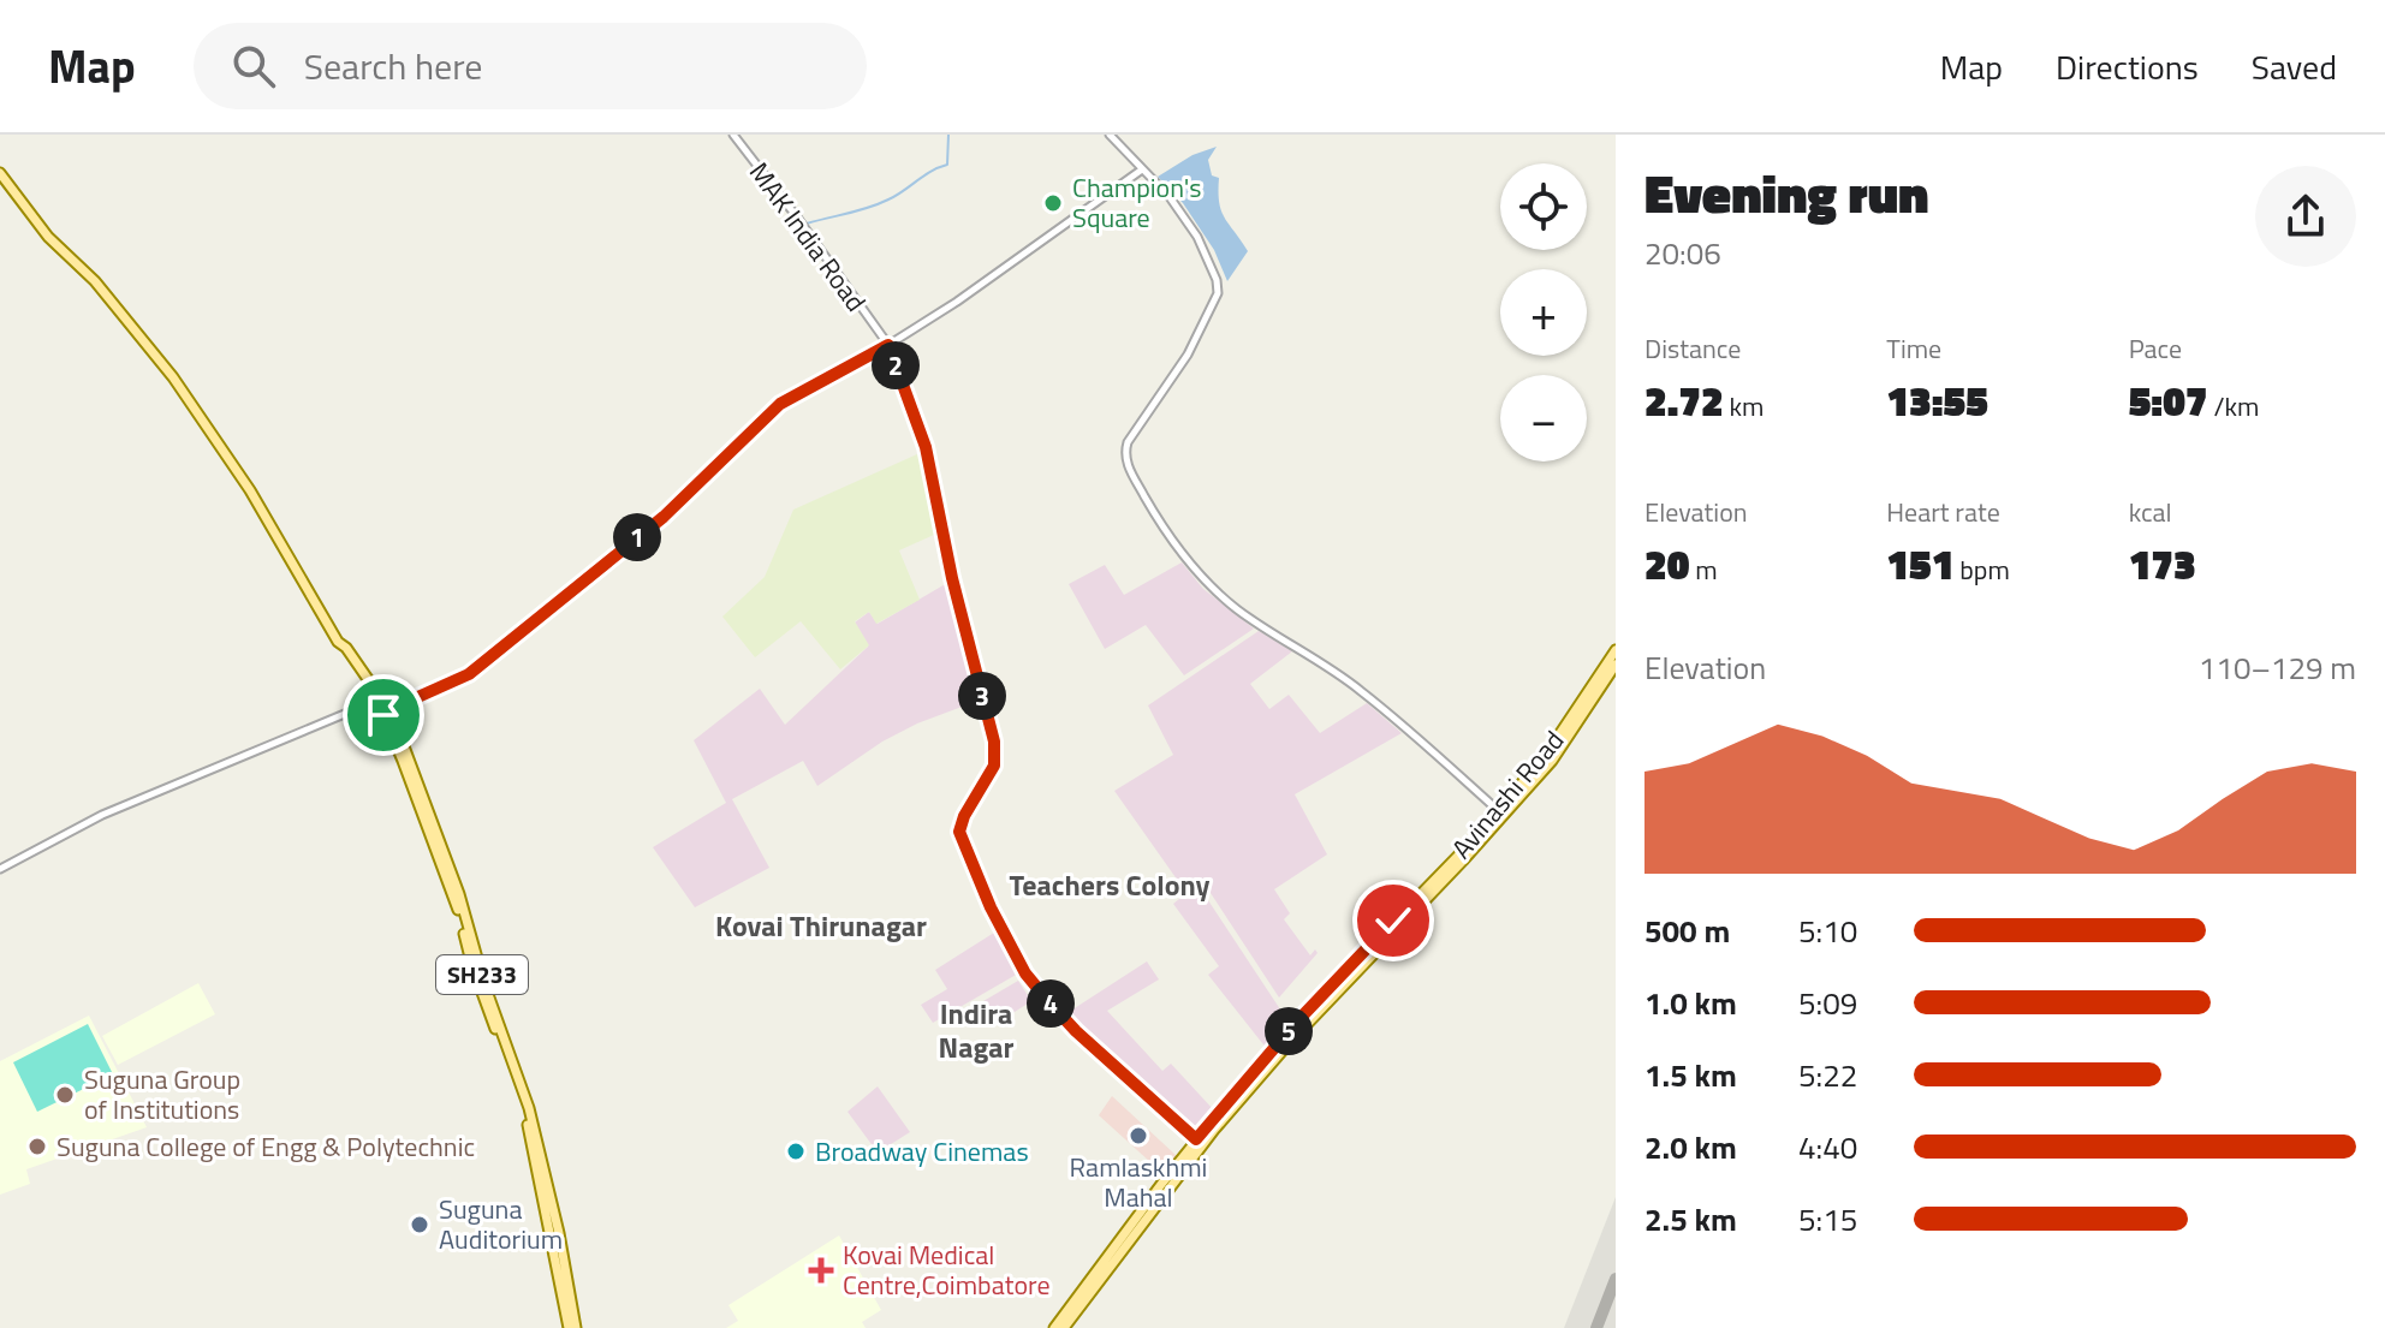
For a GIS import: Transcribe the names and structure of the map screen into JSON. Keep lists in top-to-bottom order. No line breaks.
{"streets":{"main road":["Avinashi Road","SH233"],"street":["MAK India Road"]},"crossings":[["MAK India Road","Avinashi Road"]],"districts":["Teachers Colony","Kovai Thirunagar","Indira Nagar"],"places":{"other":["Champion's Square","Suguna Group of Institutions","Ramlaskhmi Mahal","Suguna College of Engg & Polytechnic","Broadway Cinemas","Suguna Auditorium"],"health":["Kovai Medical Centre,Coimbatore"]},"page":{"header":"Map","search":"Search here","nav":["Map","Directions","Saved"],"heading":["Evening run","20:06"],"map_buttons":["+","−"],"stats":[["Distance","2.72 km"],["Time","13:55"],["Pace","5:07 /km"],["Elevation","20 m"],["Heart rate","151 bpm"],["kcal","173"]],"pins":["2","1","3","4","5"],"chart":["Elevation","110–129 m"],"list":[{"name":"500 m","note":"5:10"},{"name":"1.0 km","note":"5:09"},{"name":"1.5 km","note":"5:22"},{"name":"2.0 km","note":"4:40"},{"name":"2.5 km","note":"5:15"}]}}
